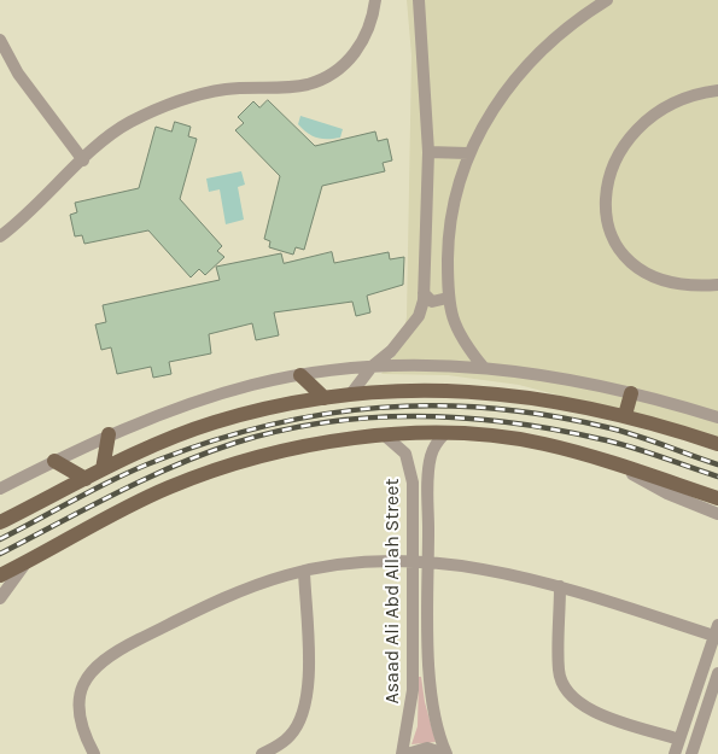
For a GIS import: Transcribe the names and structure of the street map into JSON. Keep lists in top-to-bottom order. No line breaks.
{"streets":{"street":["Asaad Ali Abd Allah Street"]}}
